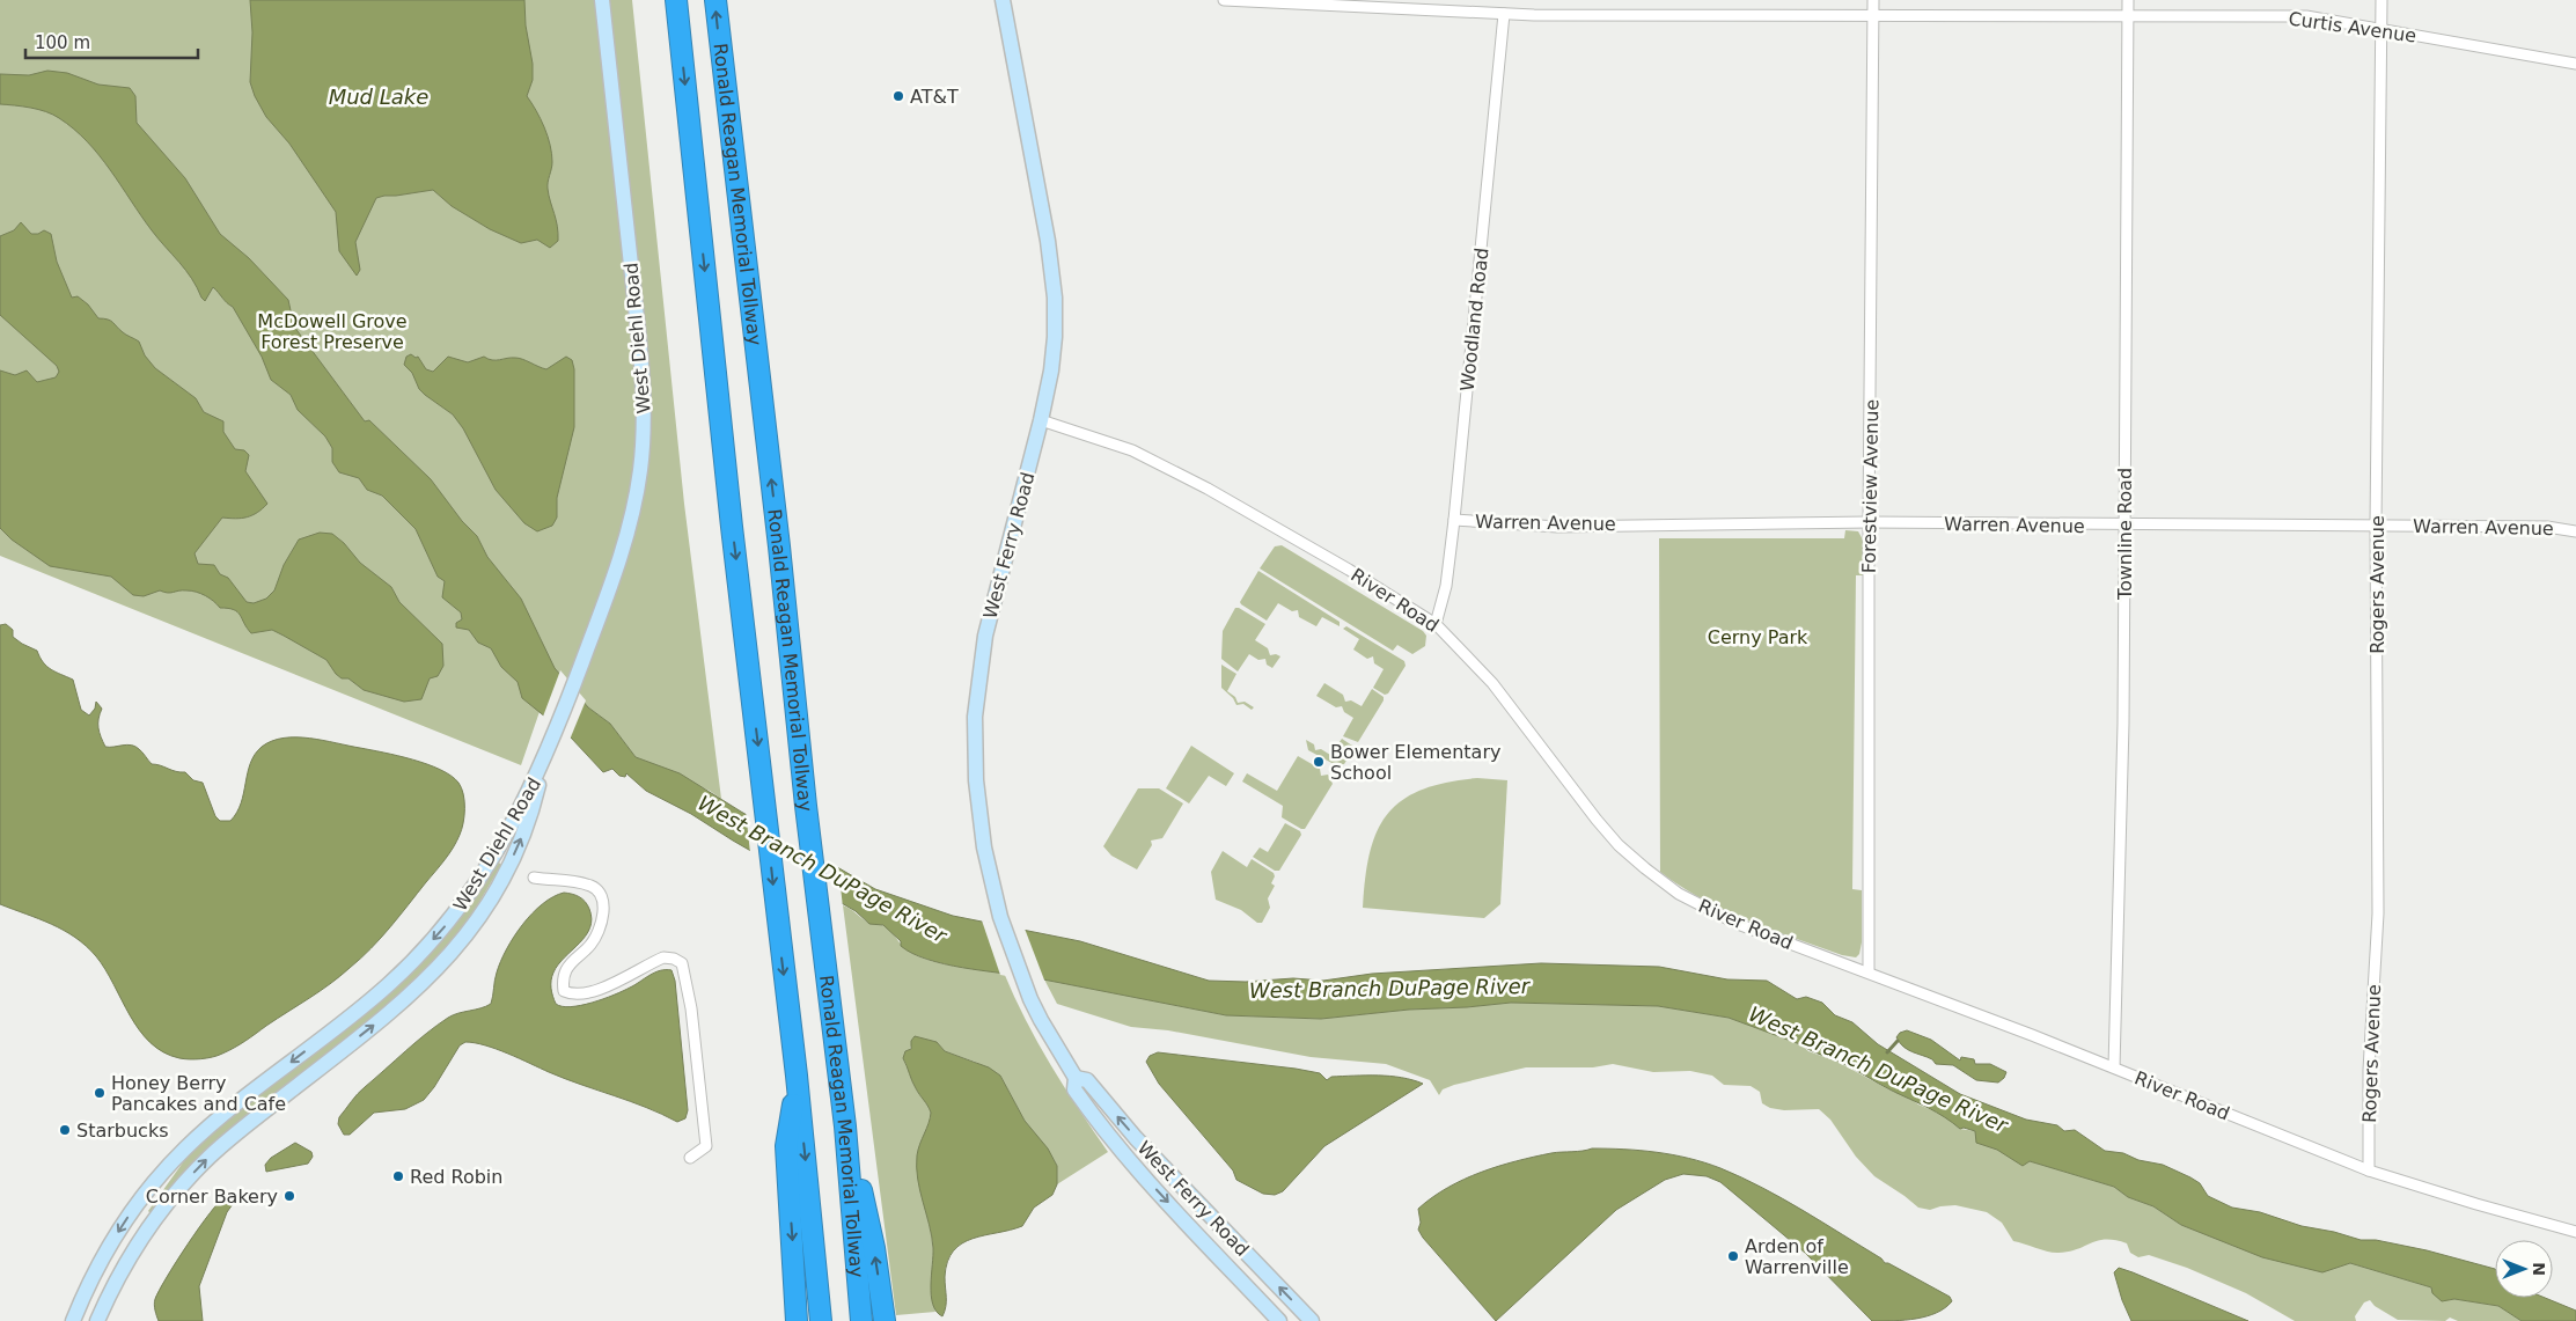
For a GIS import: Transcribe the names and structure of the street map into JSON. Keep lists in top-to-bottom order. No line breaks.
{"streets":{"highway":["Ronald Reagan Memorial Tollway"],"street":["Curtis Avenue","Woodland Road","West Diehl Road","Forestview Avenue","Warren Avenue","Townline Road","West Ferry Road","Rogers Avenue","River Road"]},"crossings":[["Curtis Avenue","Woodland Road"],["Curtis Avenue","Forestview Avenue"],["Curtis Avenue","Townline Road"],["Curtis Avenue","Rogers Avenue"],["Woodland Road","Warren Avenue"],["Woodland Road","River Road"],["Forestview Avenue","Warren Avenue"],["Forestview Avenue","River Road"],["Warren Avenue","Townline Road"],["Warren Avenue","Rogers Avenue"],["Townline Road","River Road"],["West Ferry Road","River Road"],["Rogers Avenue","River Road"]],"water":["Mud Lake","West Branch DuPage River"],"parks":["McDowell Grove Forest Preserve","Cerny Park"],"places":["AT&T","Bower Elementary School","Honey Berry Pancakes and Cafe","Starbucks","Red Robin","Corner Bakery","Arden of Warrenville"],"scale_bar":"100 m","north":"right"}
